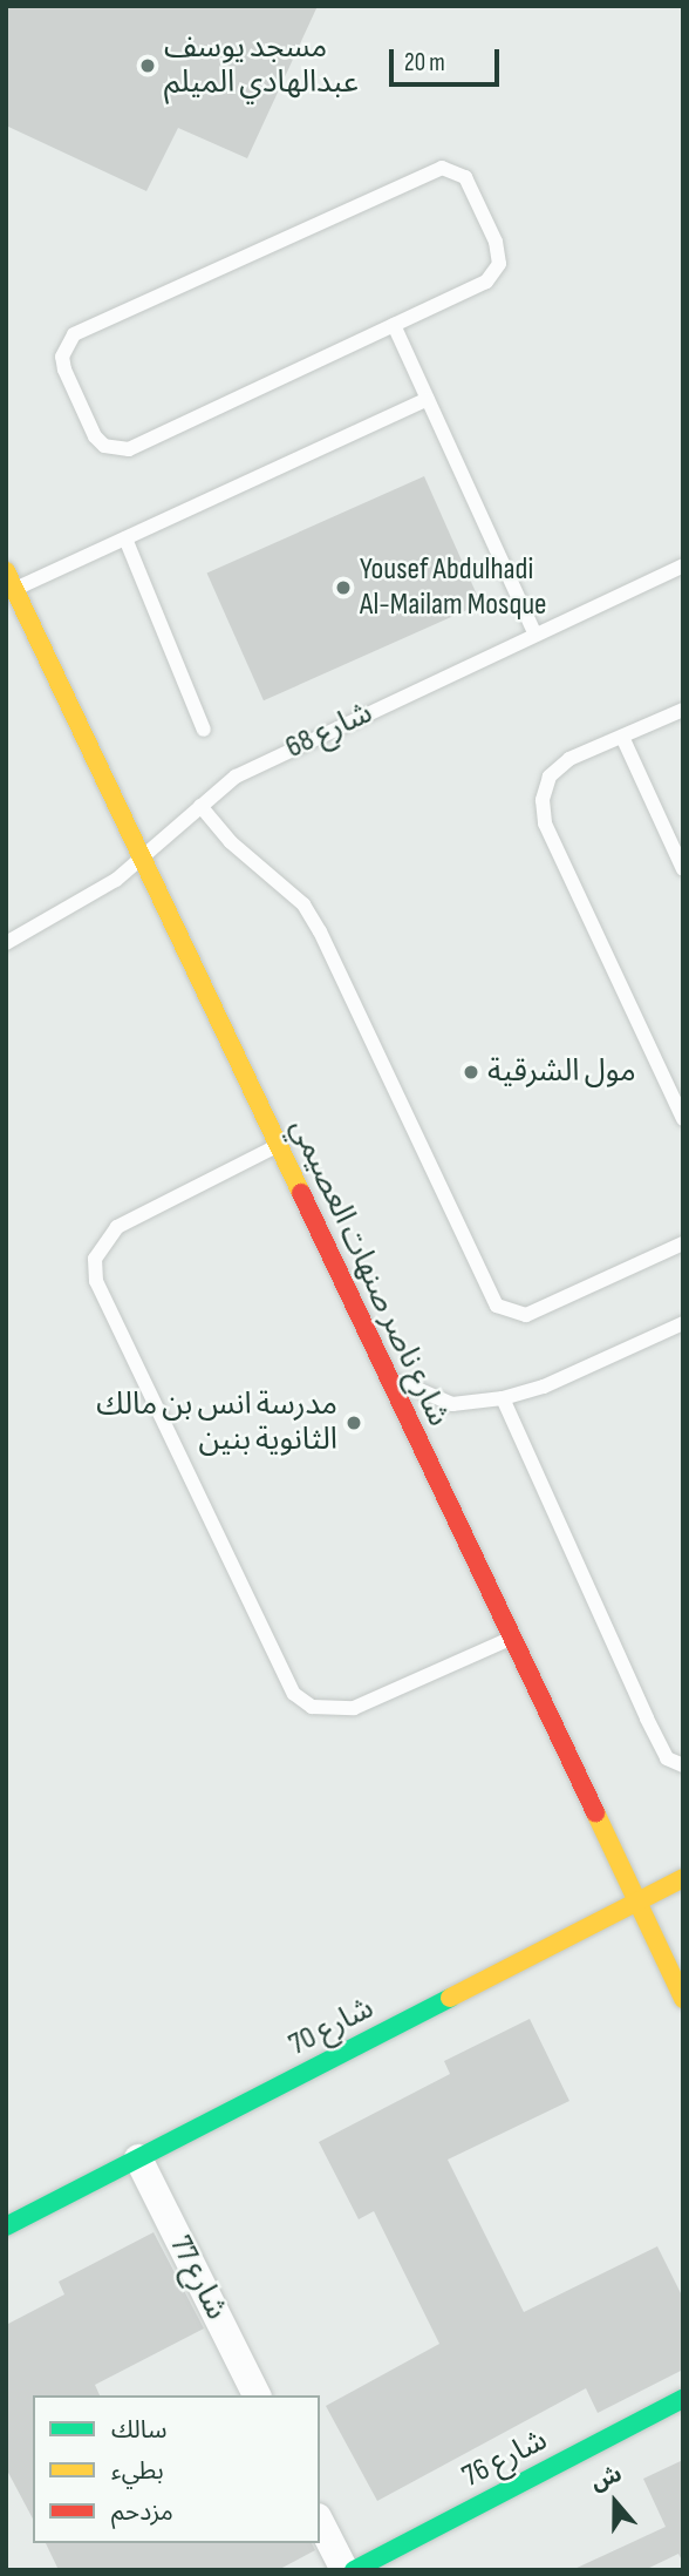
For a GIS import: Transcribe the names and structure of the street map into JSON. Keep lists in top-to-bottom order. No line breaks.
{"streets":{"street":["شارع ناصر صنهات العصيمي","شارع 70","شارع 77","شارع 76"],"lane":["شارع 68"]},"crossings":[["شارع 68","شارع ناصر صنهات العصيمي"],["شارع ناصر صنهات العصيمي","شارع 70"],["شارع 70","شارع 77"]],"places":["مسجد يوسف عبدالهادي الميلم","Yousef Abdulhadi Al-Mailam Mosque","مول الشرقية","مدرسة انس بن مالك الثانوية بنين"],"legend":["سالك","بطيء","مزدحم"],"scale_bar":"20 m","north":"top"}
